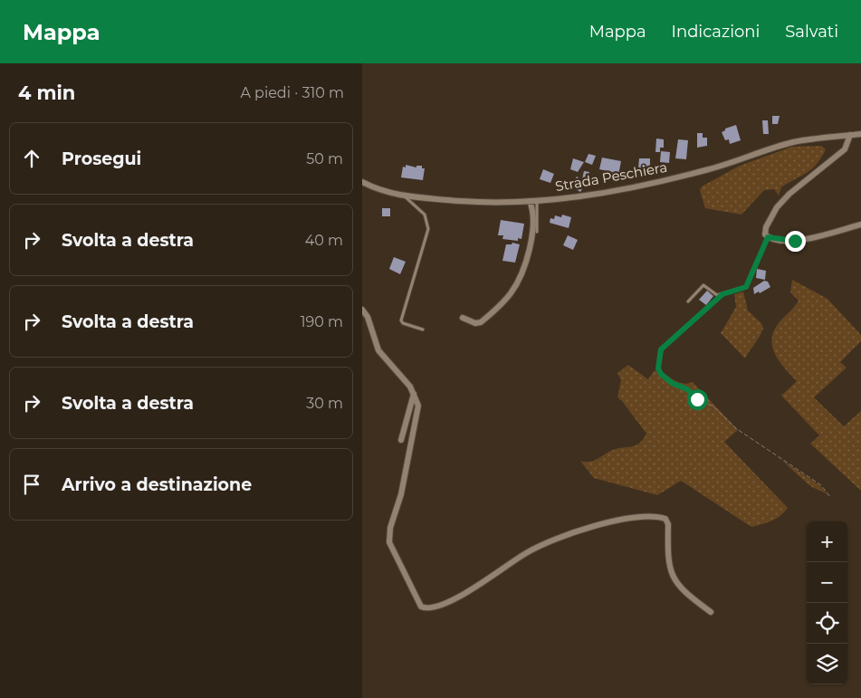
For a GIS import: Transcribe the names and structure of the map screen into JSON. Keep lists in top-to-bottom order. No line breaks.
{"streets":{"street":["Strada Peschiera"]},"page":{"header":"Mappa","nav":["Mappa","Indicazioni","Salvati"],"heading":["4 min","A piedi · 310 m"],"list":[["Prosegui","50 m"],["Svolta a destra","40 m"],["Svolta a destra","190 m"],["Svolta a destra","30 m"],"Arrivo a destinazione"],"map_buttons":["+","−"]}}
